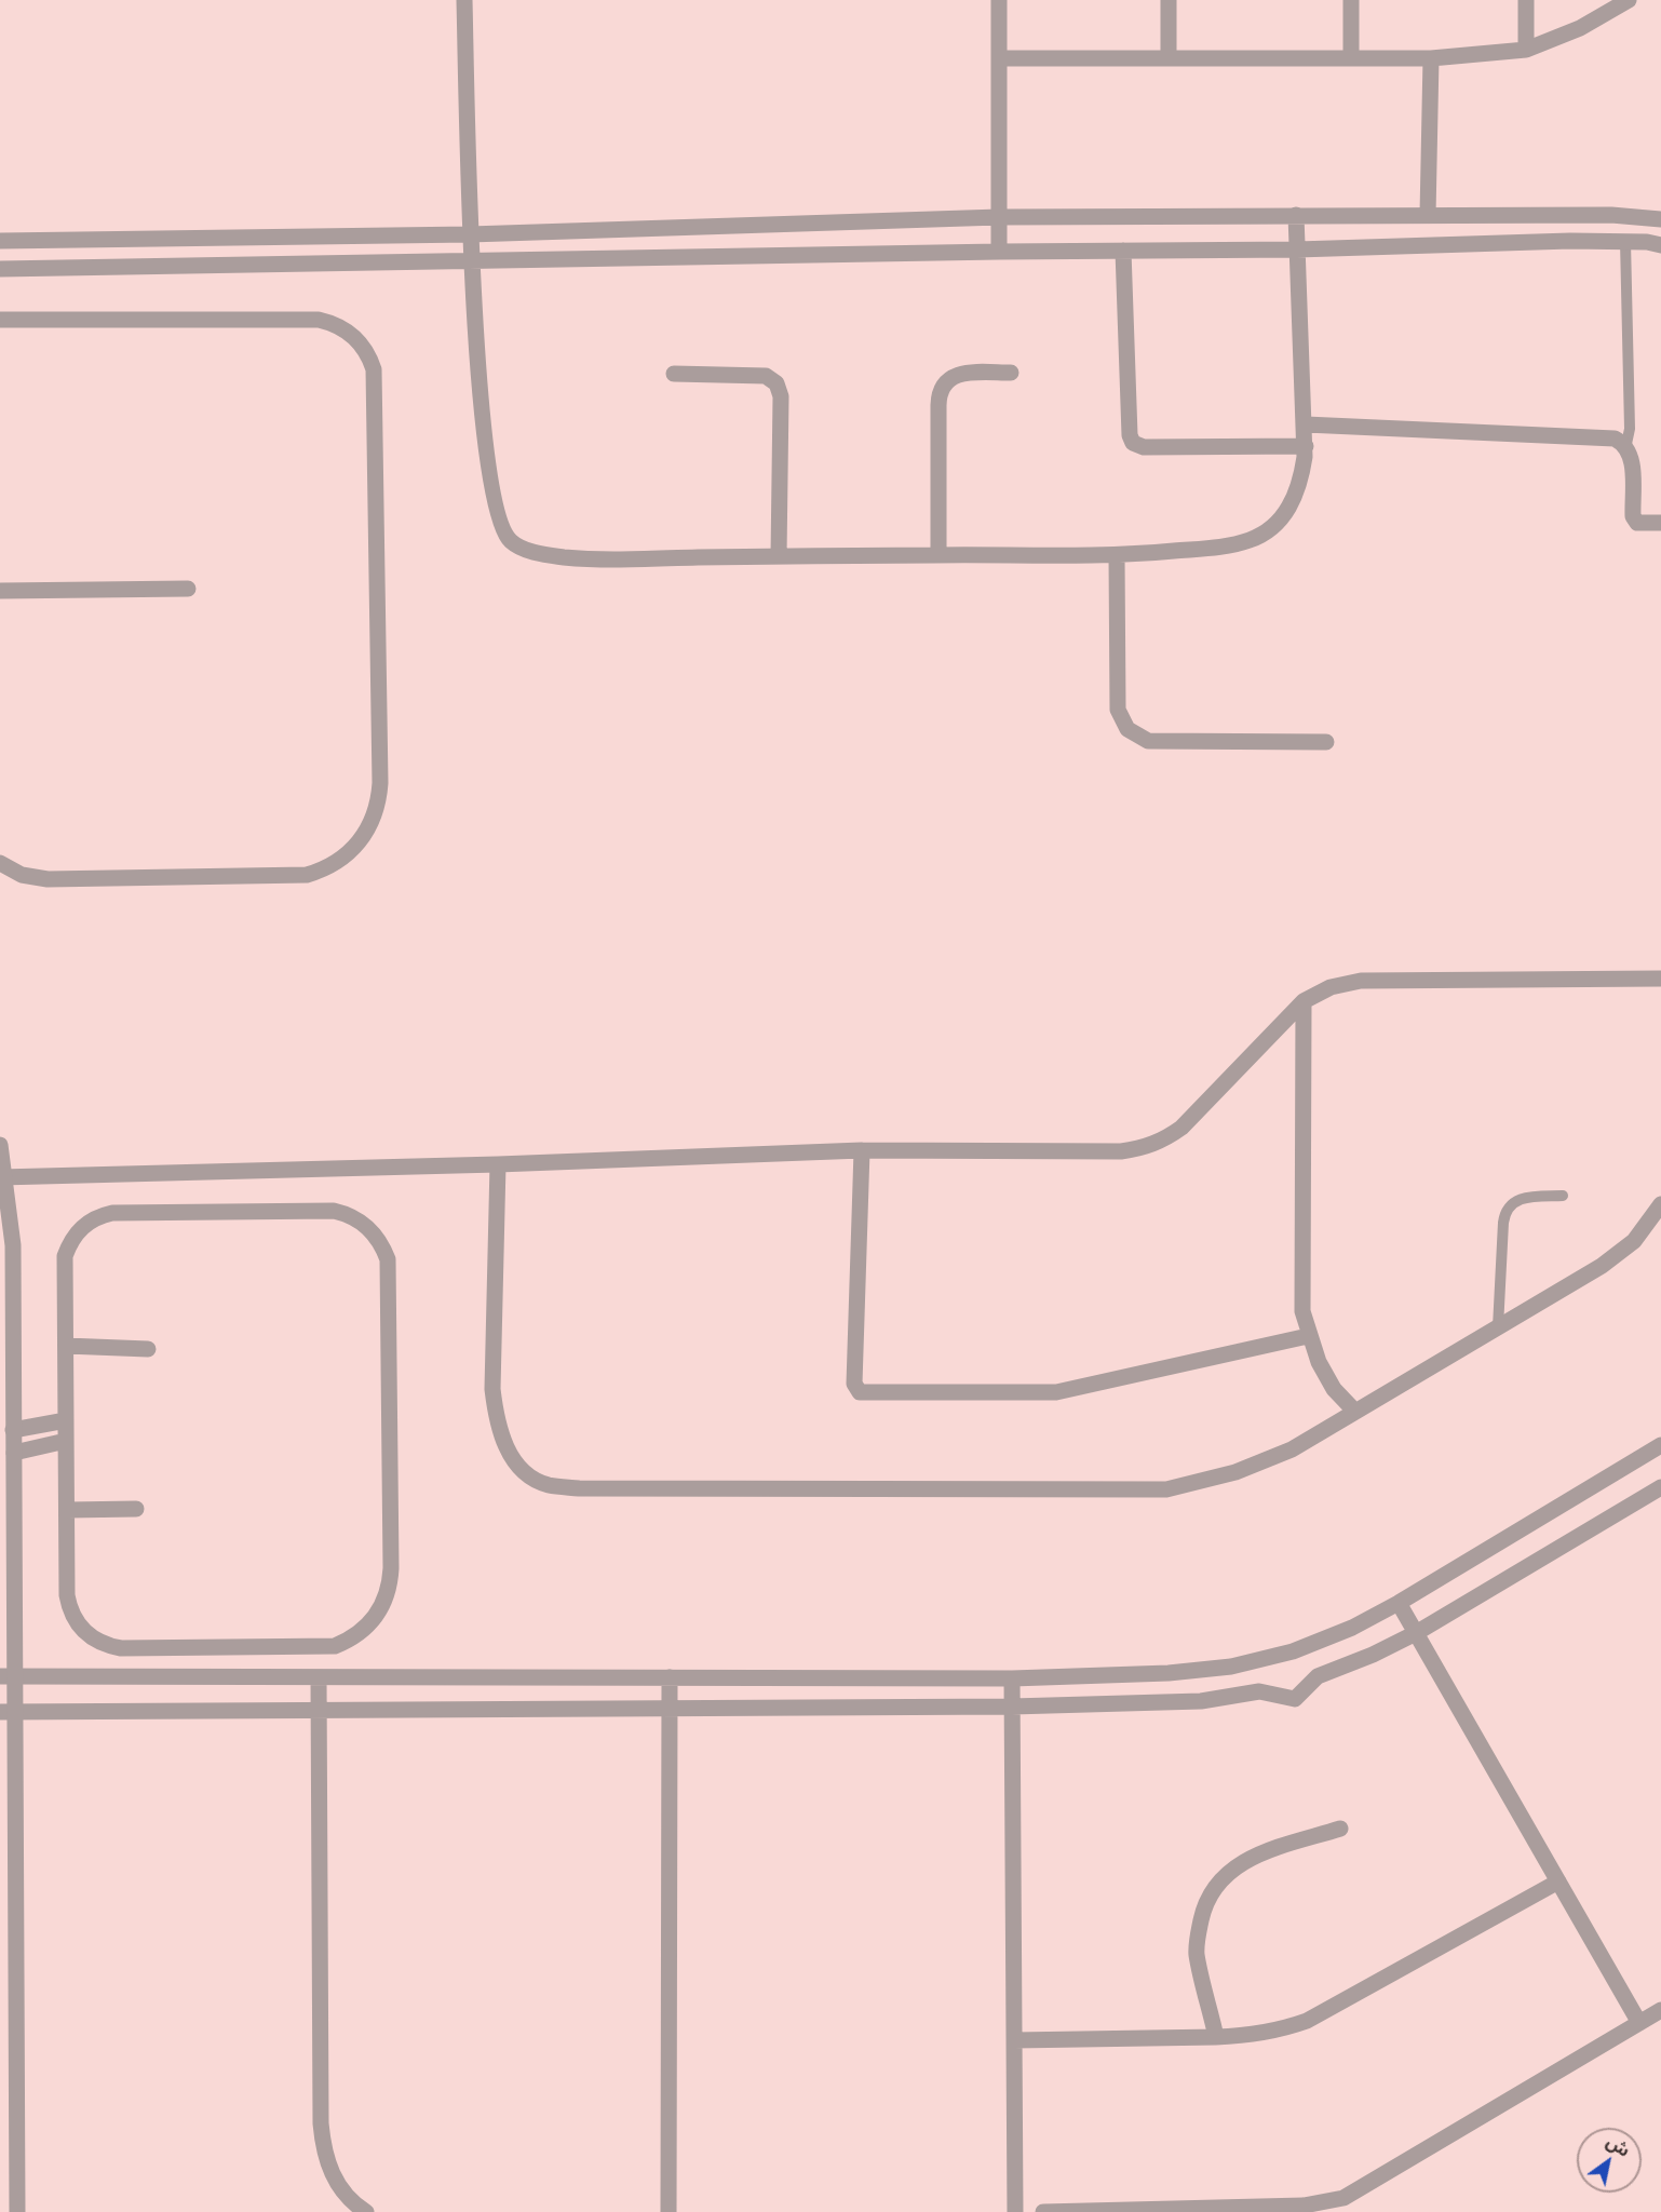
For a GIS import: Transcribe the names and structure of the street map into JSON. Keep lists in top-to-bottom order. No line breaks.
{"north":"top right"}
